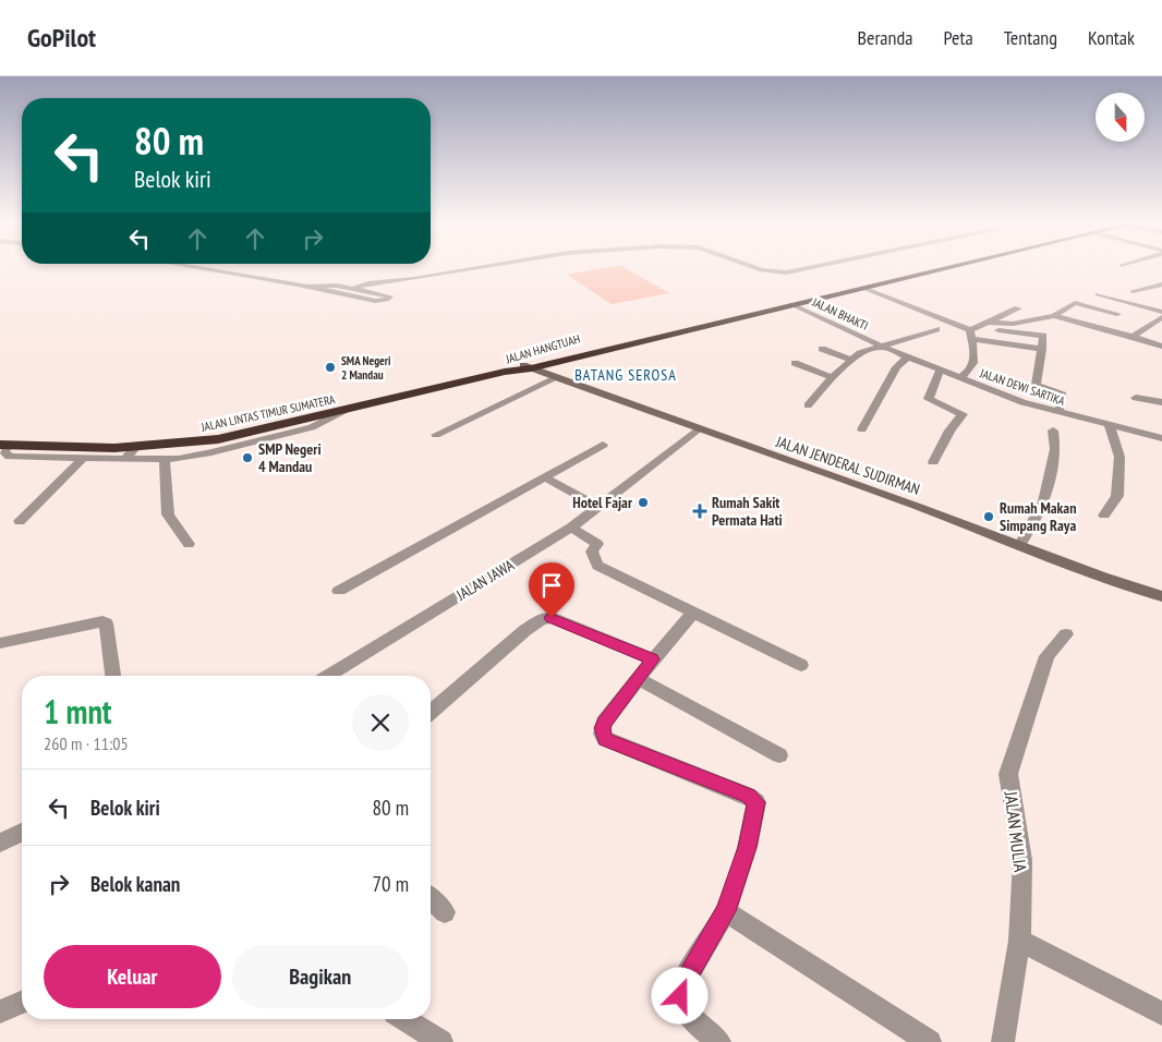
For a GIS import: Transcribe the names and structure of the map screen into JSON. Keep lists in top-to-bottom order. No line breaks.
{"streets":{"highway":["JALAN HANGTUAH","JALAN LINTAS TIMUR SUMATERA"],"street":["JALAN BHAKTI","JALAN DEWI SARTIKA","JALAN JENDERAL SUDIRMAN","JALAN JAWA","JALAN MULIA"]},"crossings":[["JALAN BHAKTI","JALAN HANGTUAH"],["JALAN BHAKTI","JALAN DEWI SARTIKA"],["JALAN HANGTUAH","JALAN LINTAS TIMUR SUMATERA"],["JALAN HANGTUAH","JALAN JENDERAL SUDIRMAN"],["JALAN JENDERAL SUDIRMAN","JALAN JAWA"]],"districts":["BATANG SEROSA"],"places":{"other":["SMA Negeri 2 Mandau","SMP Negeri 4 Mandau","Hotel Fajar","Rumah Makan Simpang Raya"],"health":["Rumah Sakit Permata Hati"]},"north":"bottom","page":{"header":"GoPilot","nav":["Beranda","Peta","Tentang","Kontak"],"turn":["80 m","Belok kiri"],"heading":["1 mnt","260 m · 11:05"],"list":[{"name":"Belok kiri","value":"80 m"},{"name":"Belok kanan","value":"70 m"}],"buttons":["Keluar","Bagikan"]}}
